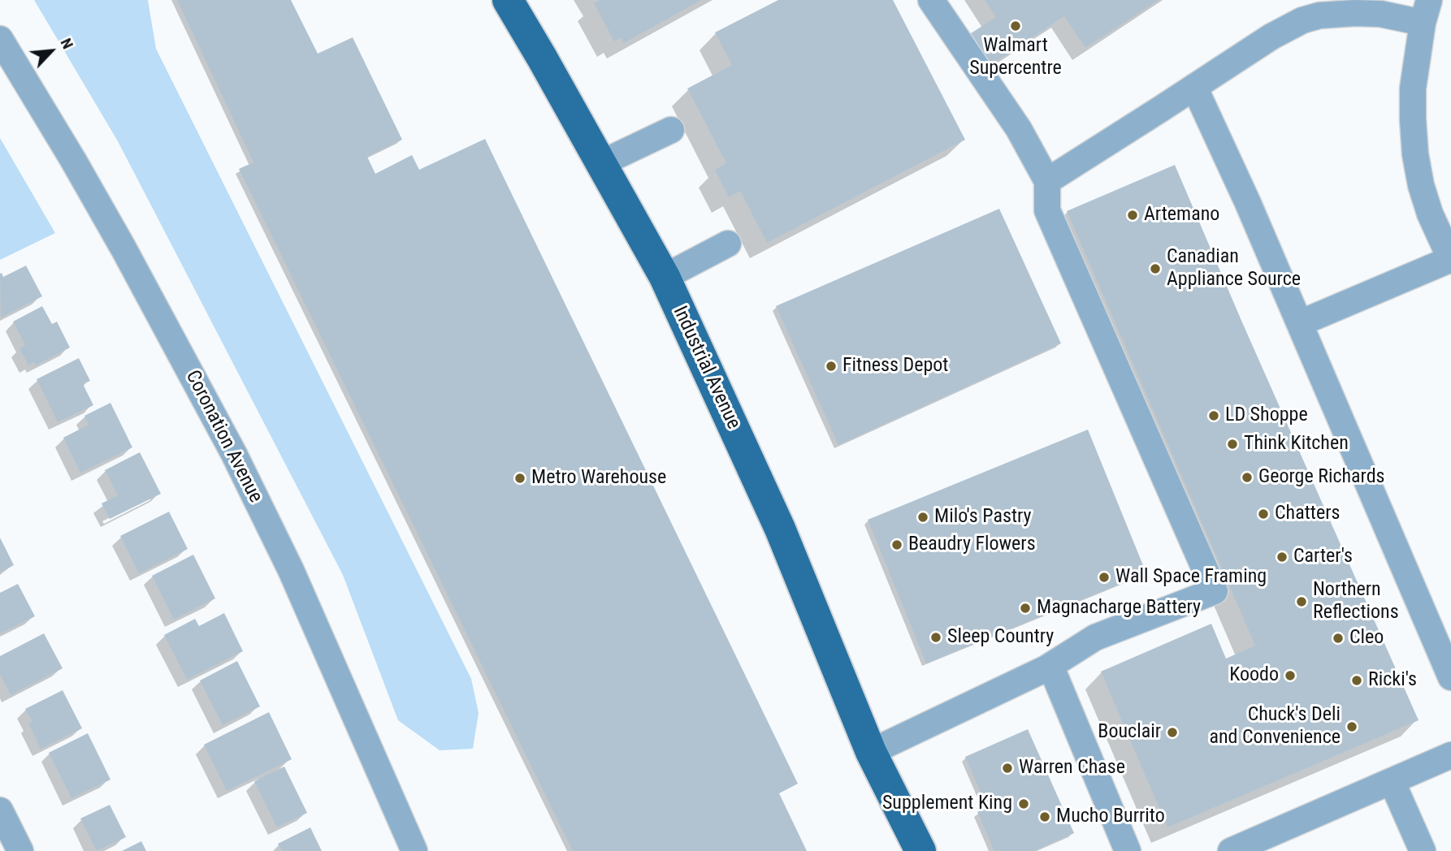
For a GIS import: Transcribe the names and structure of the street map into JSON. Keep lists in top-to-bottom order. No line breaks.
{"streets":{"main road":["Industrial Avenue"],"street":["Coronation Avenue"]},"places":["Walmart Supercentre","Artemano","Canadian Appliance Source","Fitness Depot","LD Shoppe","Think Kitchen","George Richards","Metro Warehouse","Chatters","Milo's Pastry","Beaudry Flowers","Carter's","Wall Space Framing","Northern Reflections","Magnacharge Battery","Sleep Country","Cleo","Koodo","Ricki's","Chuck's Deli and Convenience","Bouclair","Warren Chase","Supplement King","Mucho Burrito"],"north":"top right"}
